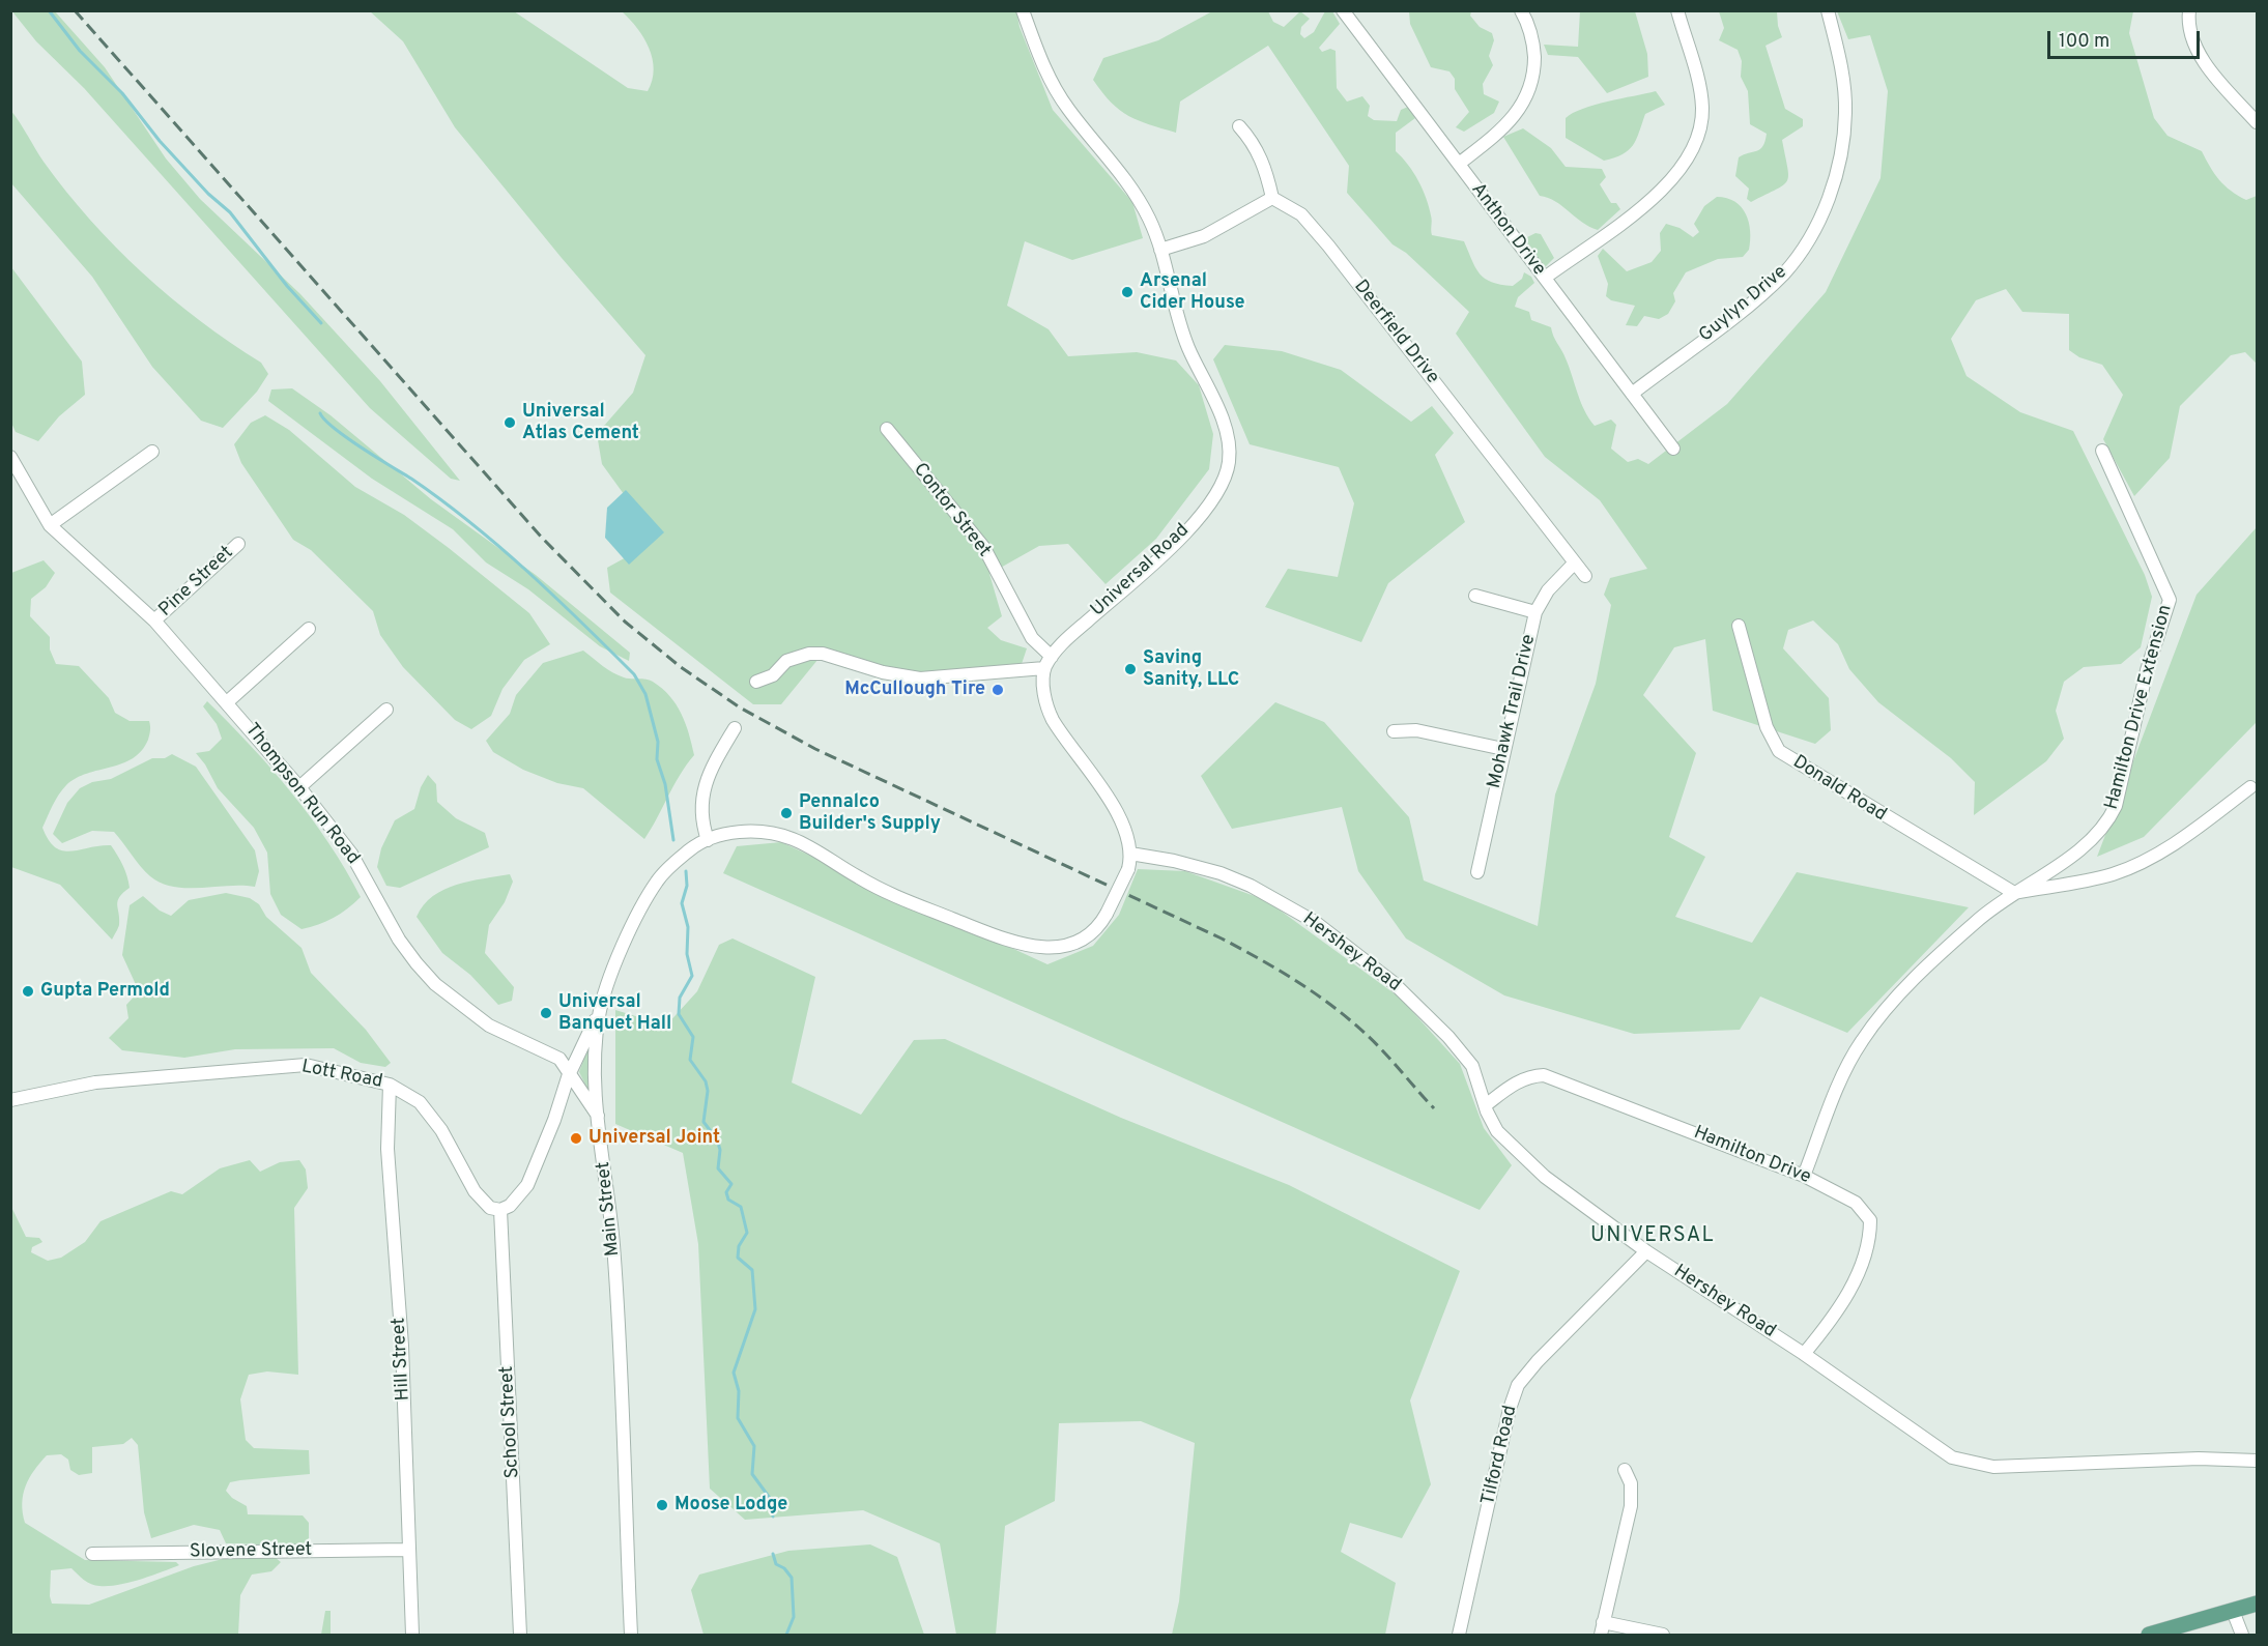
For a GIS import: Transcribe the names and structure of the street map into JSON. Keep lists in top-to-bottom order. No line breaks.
{"streets":{"street":["Anthon Drive","Guylyn Drive","Deerfield Drive","Contor Street","Universal Road","Pine Street","Hamilton Drive Extension","Mohawk Trail Drive","Donald Road","Thompson Run Road","Hershey Road","Lott Road","Hamilton Drive","Main Street","Hill Street","School Street","Tilford Road","Slovene Street"]},"crossings":[["Anthon Drive","Guylyn Drive"],["Deerfield Drive","Mohawk Trail Drive"],["Contor Street","Universal Road"],["Pine Street","Thompson Run Road"],["Hamilton Drive Extension","Donald Road"],["Hamilton Drive Extension","Hamilton Drive"],["Thompson Run Road","Main Street"],["Hershey Road","Hamilton Drive"],["Hershey Road","Main Street"],["Hershey Road","Tilford Road"],["Lott Road","Hill Street"],["Lott Road","School Street"],["Hill Street","Slovene Street"]],"districts":["UNIVERSAL"],"places":["Arsenal Cider House","Universal Atlas Cement","Saving Sanity, LLC","McCullough Tire","Pennalco Builder's Supply","Gupta Permold","Universal Banquet Hall","Universal Joint","Moose Lodge"],"scale_bar":"100 m"}
